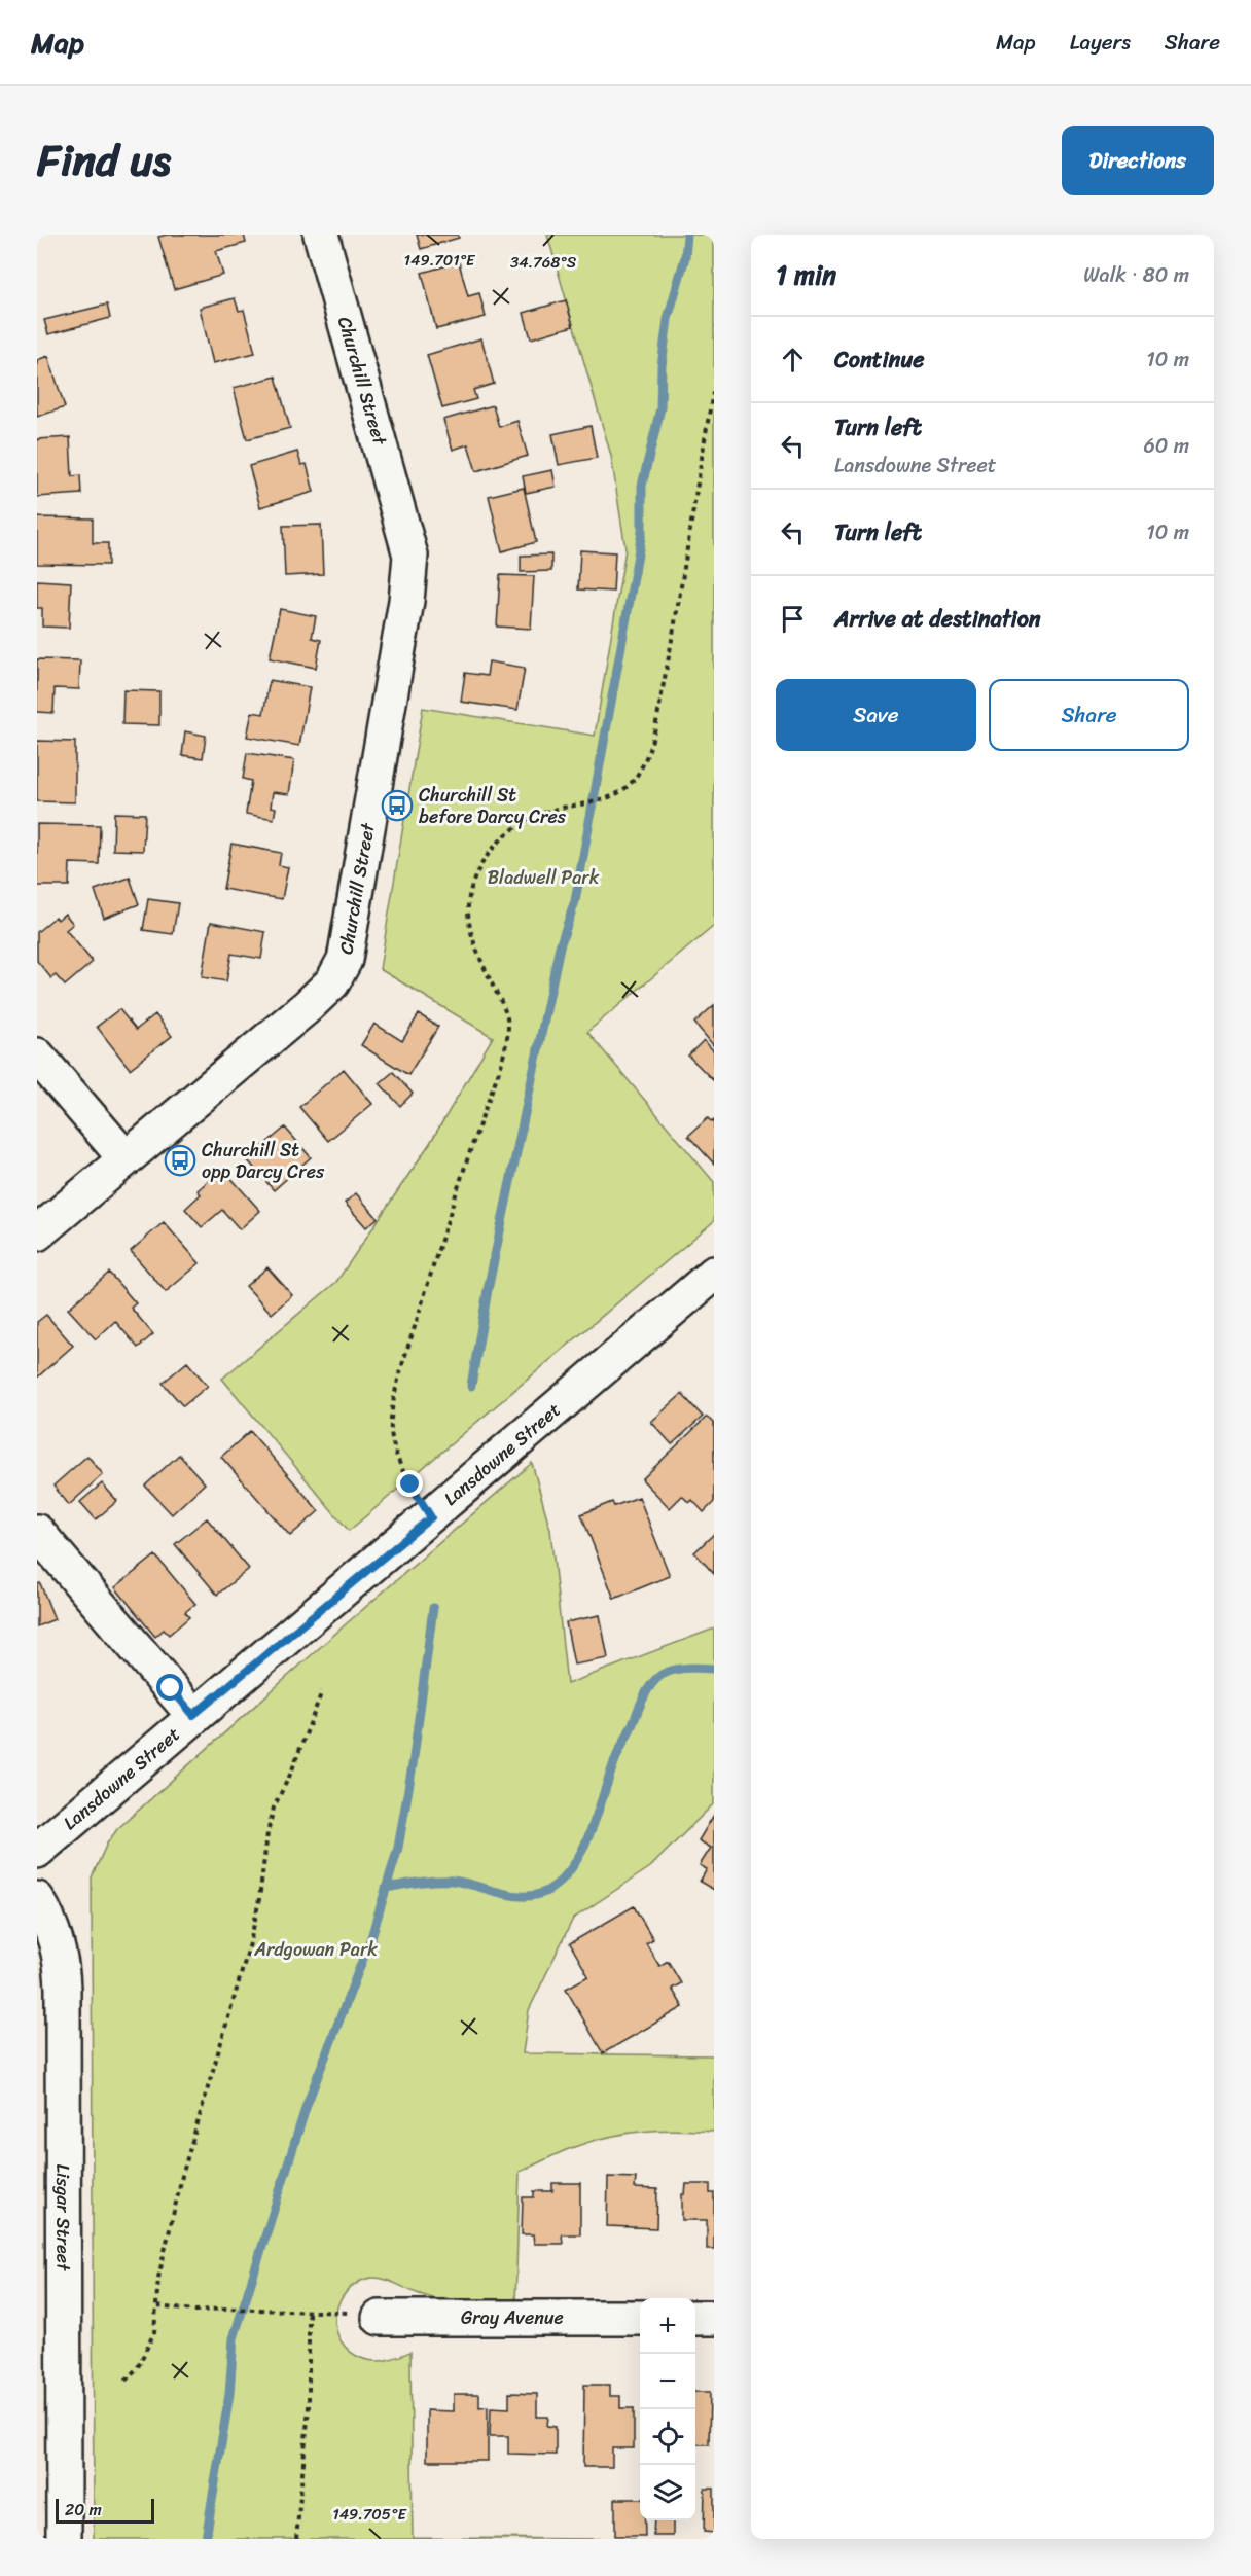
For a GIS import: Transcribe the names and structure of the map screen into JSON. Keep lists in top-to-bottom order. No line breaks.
{"streets":{"street":["Churchill Street","Lansdowne Street","Lisgar Street","Gray Avenue"]},"parks":["Bladwell Park","Ardgowan Park"],"places":{"bus stop":["Churchill St before Darcy Cres","Churchill St opp Darcy Cres"]},"scale_bar":"20 m","page":{"header":"Map","nav":["Map","Layers","Share"],"title":"Find us","buttons":["Directions",["Save","Share"]],"heading":["1 min","Walk · 80 m"],"list":[["Continue","10 m"],["Turn left","Lansdowne Street","60 m"],["Turn left","10 m"],"Arrive at destination"],"map_buttons":["+","−"],"scale":"20 m"},"coordinates":["149.701°E","34.768°S","149.705°E"]}
